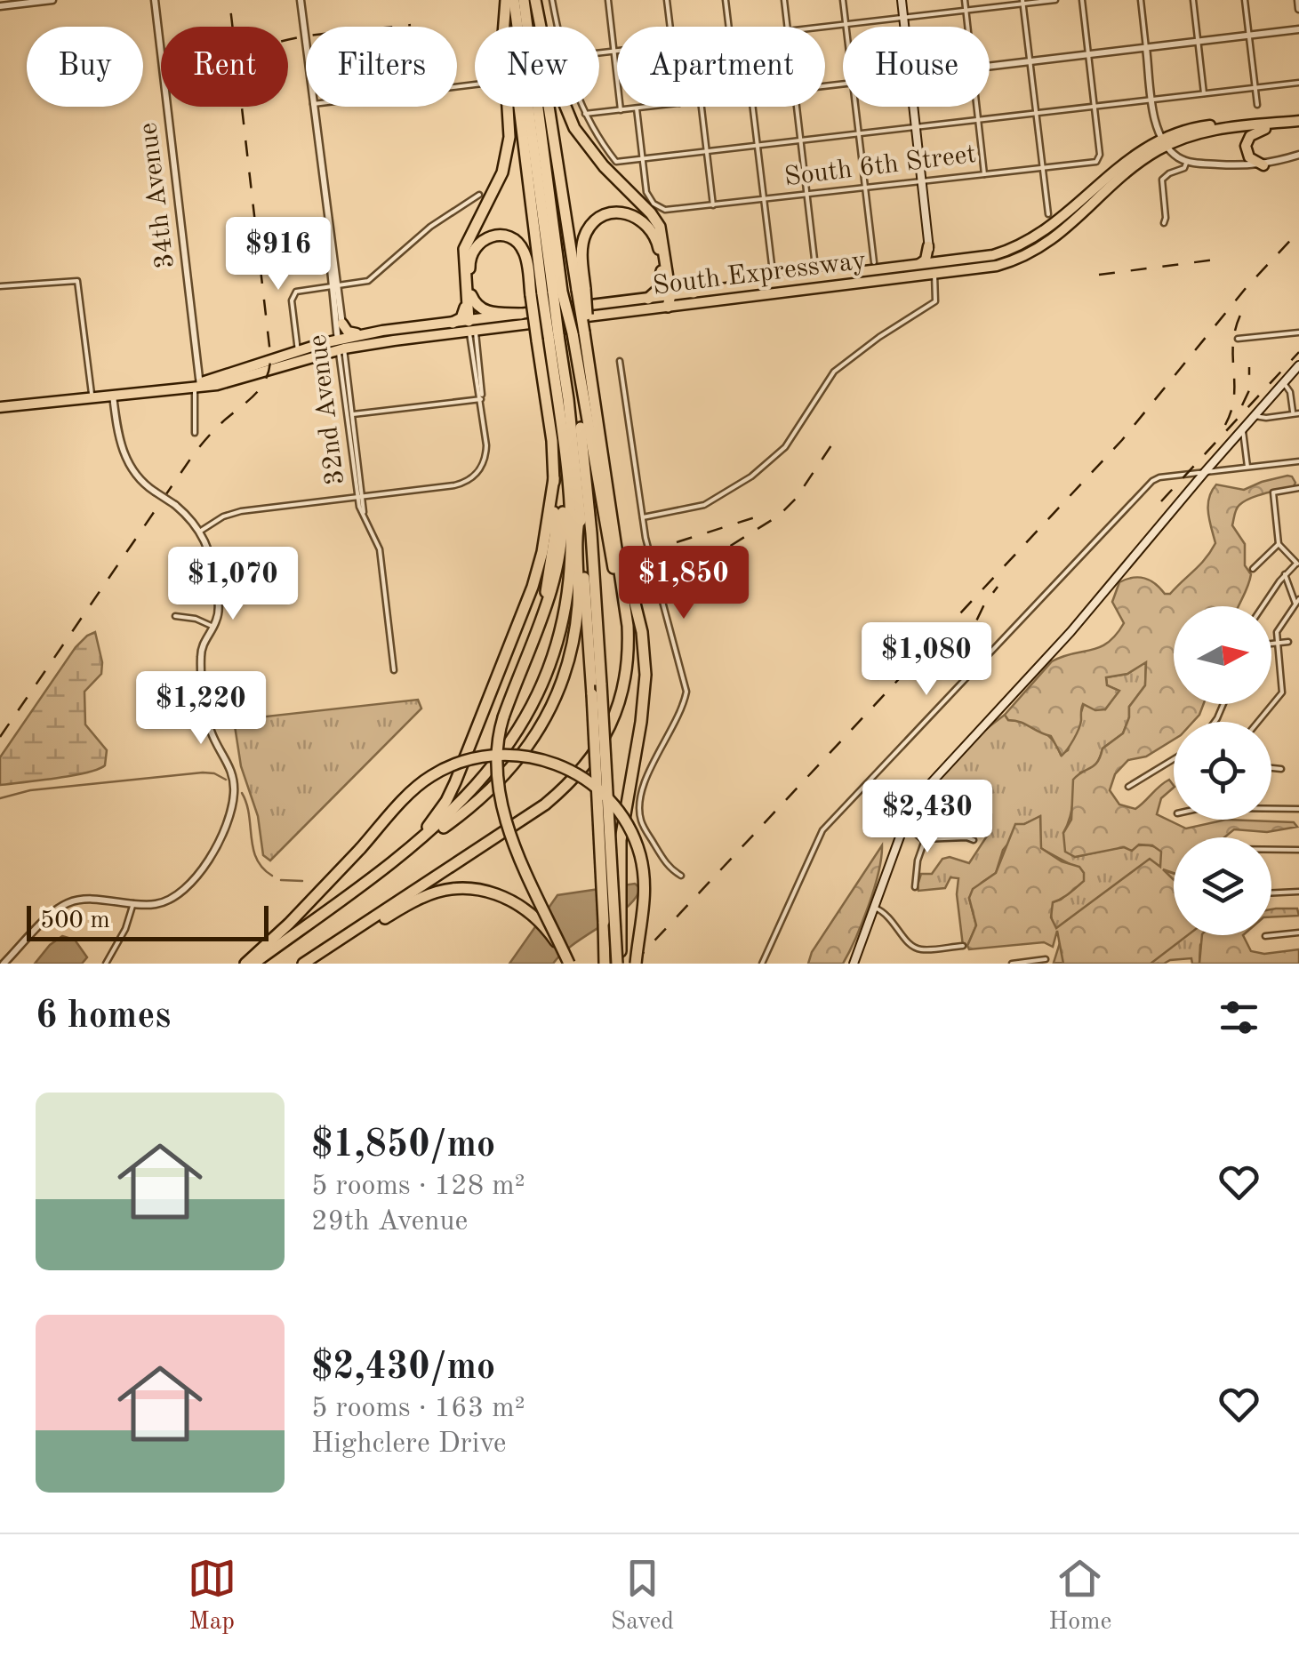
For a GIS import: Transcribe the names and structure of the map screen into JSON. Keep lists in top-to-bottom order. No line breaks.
{"streets":{"main road":["South Expressway"],"street":["South 6th Street","34th Avenue","32nd Avenue"]},"crossings":[["34th Avenue","South Expressway"],["South Expressway","32nd Avenue"]],"scale_bar":"500 m","north":"right","page":{"chip":["Buy","Rent","Filters","New","Apartment","House"],"price":["$916","$1,850","$1,070","$1,080","$1,220","$2,430"],"scale":"500 m","heading":"6 homes","list":[{"name":"$1,850/mo","note":"5 rooms · 128 m² · 29th Avenue"},{"name":"$2,430/mo","note":"5 rooms · 163 m² · Highclere Drive"}],"tabs":["Map","Saved","Home"]}}
